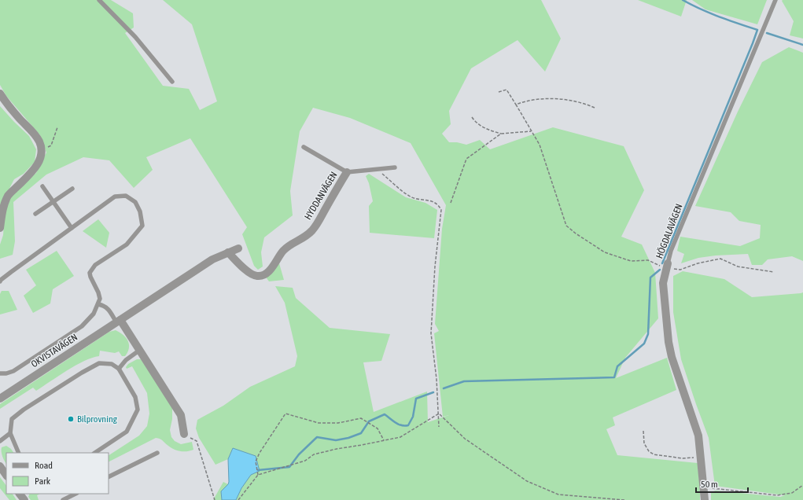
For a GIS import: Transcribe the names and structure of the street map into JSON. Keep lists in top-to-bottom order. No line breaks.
{"streets":{"street":["HYDDANVÄGEN","HÖGDALAVÄGEN","OKVISTAVÄGEN"]},"crossings":[["HYDDANVÄGEN","OKVISTAVÄGEN"]],"places":["Bilprovning"],"legend":["Road","Park"],"scale_bar":"50 m"}
